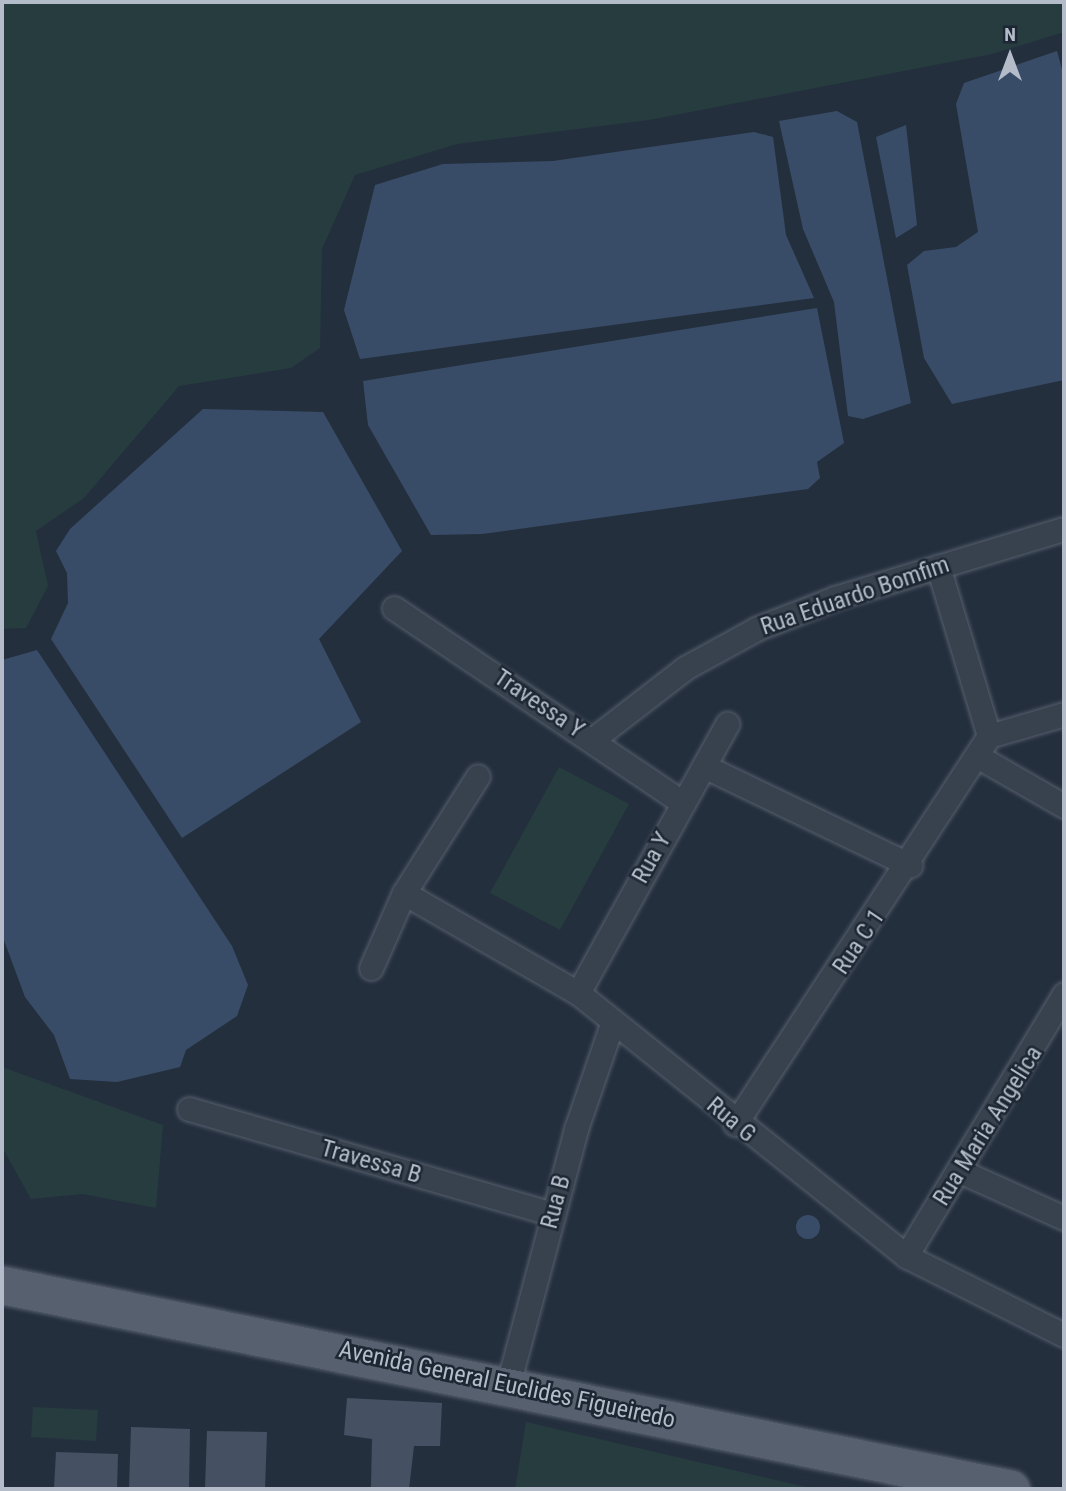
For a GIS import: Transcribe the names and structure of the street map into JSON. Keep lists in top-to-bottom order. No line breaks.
{"streets":{"main road":["Avenida General Euclides Figueiredo"],"street":["Rua Eduardo Bomfim","Travessa Y","Rua Y","Rua C 1","Rua G","Rua Maria Angelica","Travessa B","Rua B"]},"crossings":[["Rua Eduardo Bomfim","Travessa Y"],["Travessa Y","Rua Y"],["Rua Y","Rua G"],["Rua C 1","Rua G"],["Rua G","Rua Maria Angelica"],["Rua G","Rua B"],["Travessa B","Rua B"],["Rua B","Avenida General Euclides Figueiredo"]],"north":"top"}
